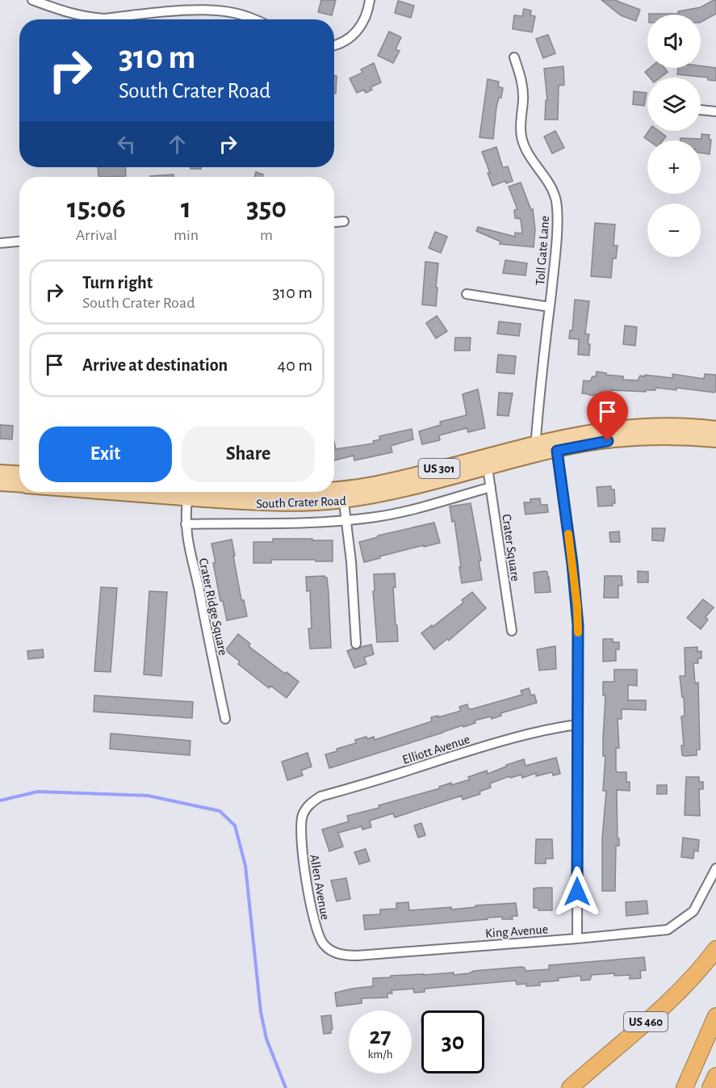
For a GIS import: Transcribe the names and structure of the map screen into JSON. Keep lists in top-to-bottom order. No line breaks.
{"streets":{"highway":["US 460"],"main road":["US 301","South Crater Road"],"street":["Toll Gate Lane","Crater Square","Crater Ridge Square","Elliott Avenue","Allen Avenue","King Avenue"]},"crossings":[["Toll Gate Lane","South Crater Road"],["South Crater Road","Crater Square"],["South Crater Road","Crater Ridge Square"],["Elliott Avenue","Allen Avenue"],["Allen Avenue","King Avenue"]],"page":{"map_buttons":["+","−"],"turn":["310 m","South Crater Road"],"eta":["15:06","Arrival","1","min","350","m"],"list":[{"name":"Turn right","note":"South Crater Road","value":"310 m"},{"name":"Arrive at destination","value":"40 m"}],"buttons":["Exit","Share"],"speed":"27 km/h","limit":"30"}}
